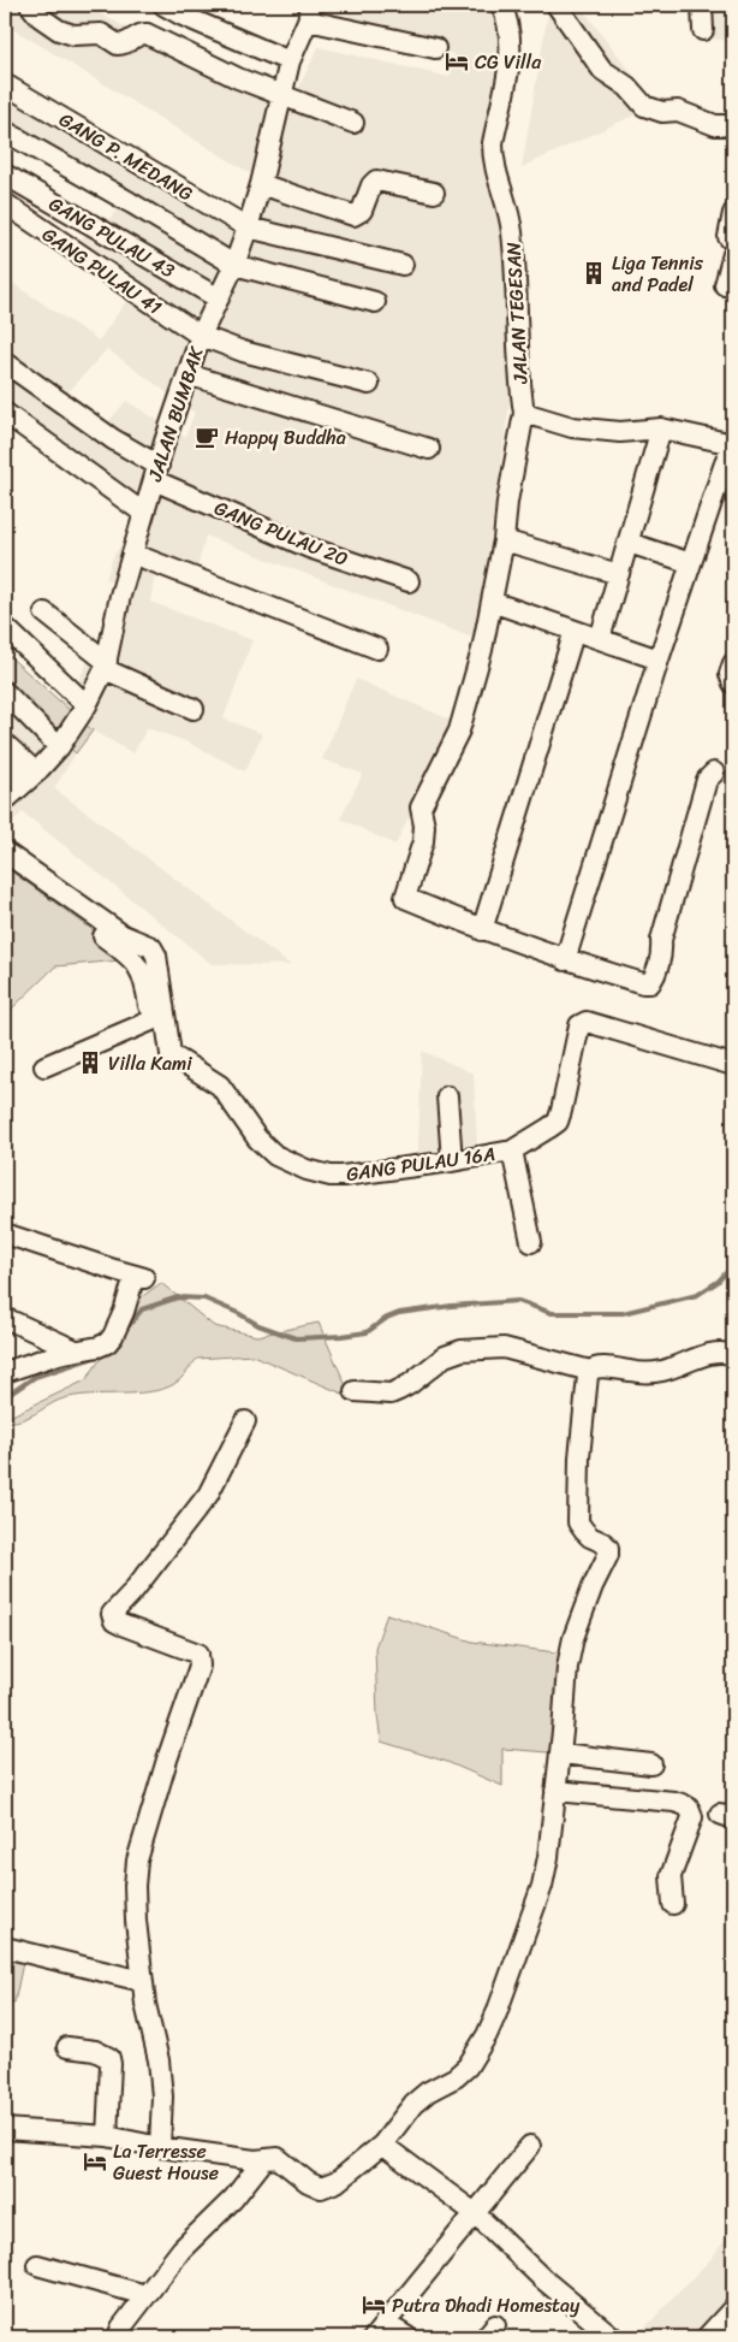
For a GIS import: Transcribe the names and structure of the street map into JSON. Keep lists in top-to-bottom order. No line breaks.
{"streets":{"street":["GANG P. MEDANG","GANG PULAU 43","GANG PULAU 41","JALAN TEGESAN","JALAN BUMBAK","GANG PULAU 20","GANG PULAU 16A"]},"crossings":[["GANG P. MEDANG","JALAN BUMBAK"],["GANG PULAU 43","JALAN BUMBAK"],["GANG PULAU 41","JALAN BUMBAK"],["JALAN BUMBAK","GANG PULAU 20"]],"places":{"hotel":["CG Villa","La Terresse Guest House","Putra Dhadi Homestay"],"building":["Liga Tennis and Padel","Villa Kami"],"cafe":["Happy Buddha"]}}
